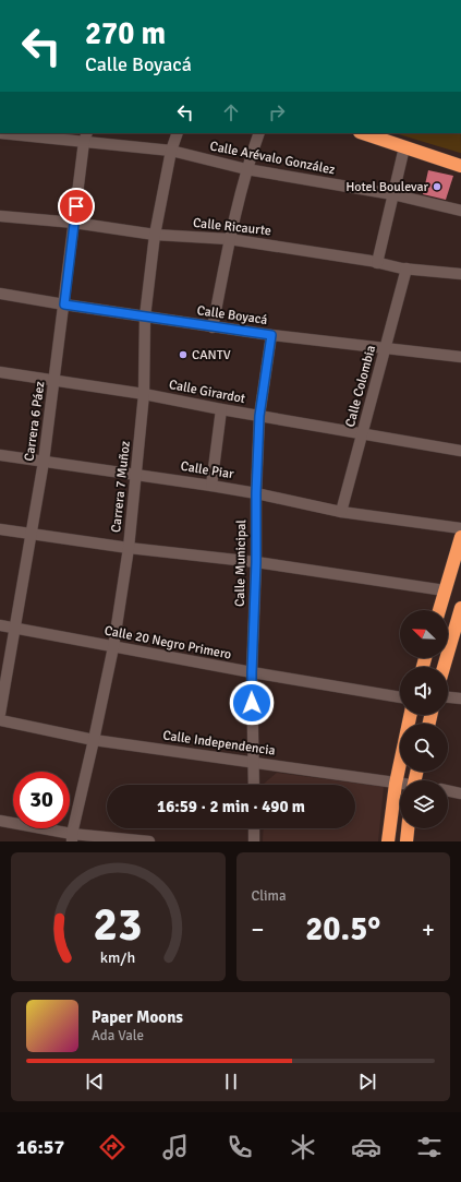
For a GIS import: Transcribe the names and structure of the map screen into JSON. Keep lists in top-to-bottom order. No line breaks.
{"streets":{"street":["Calle Arévalo González","Calle Ricaurte","Calle Boyacá","Calle Colombia","Calle Girardot","Carrera 6 Páez","Calle Piar","Carrera 7 Muñoz","Calle Municipal","Calle 20 Negro Primero","Calle Independencia"]},"crossings":[["Calle Arévalo González","Carrera 6 Páez"],["Calle Arévalo González","Carrera 7 Muñoz"],["Calle Ricaurte","Calle Colombia"],["Calle Ricaurte","Carrera 6 Páez"],["Calle Ricaurte","Carrera 7 Muñoz"],["Calle Boyacá","Calle Colombia"],["Calle Boyacá","Carrera 6 Páez"],["Calle Boyacá","Carrera 7 Muñoz"],["Calle Boyacá","Calle Municipal"],["Calle Colombia","Calle Girardot"],["Calle Colombia","Calle Piar"],["Calle Girardot","Carrera 6 Páez"],["Calle Girardot","Carrera 7 Muñoz"],["Calle Girardot","Calle Municipal"],["Carrera 6 Páez","Calle Piar"],["Carrera 6 Páez","Calle 20 Negro Primero"],["Calle Piar","Carrera 7 Muñoz"],["Calle Piar","Calle Municipal"],["Carrera 7 Muñoz","Calle 20 Negro Primero"],["Carrera 7 Muñoz","Calle Independencia"],["Calle Municipal","Calle 20 Negro Primero"],["Calle Municipal","Calle Independencia"]],"places":["Hotel Boulevar","CANTV"],"north":"top left","page":{"turn":["270 m","Calle Boyacá"],"limit":"30","trip":"16:59 · 2 min · 490 m","tile":"Clima","heat":["−","20.5°","+"],"song":["Paper Moons","Ada Vale"],"tabs":"16:57","gauge":["23","km/h"]}}
